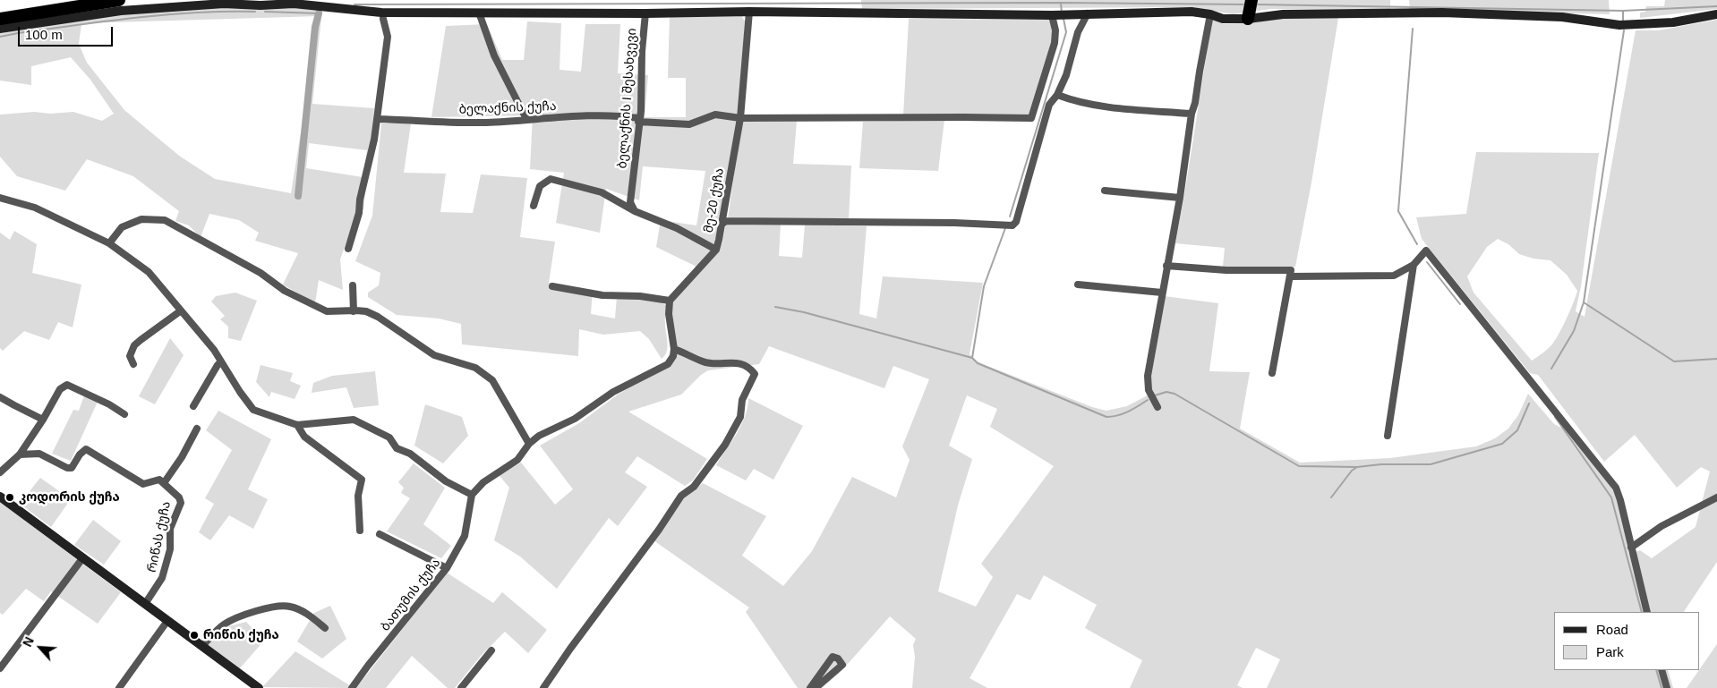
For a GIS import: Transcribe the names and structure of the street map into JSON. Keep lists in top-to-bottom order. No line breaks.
{"streets":{"street":["ბელაქნის I შესახვევი","ბელაქნის ქუჩა","მე-20 ქუჩა","რიწას ქუჩა","ბათუმის ქუჩა"]},"crossings":[["ბელაქნის I შესახვევი","ბელაქნის ქუჩა"],["ბელაქნის ქუჩა","მე-20 ქუჩა"]],"places":["კოდორის ქუჩა","რიწის ქუჩა"],"legend":["Road","Park"],"scale_bar":"100 m","north":"top left"}
